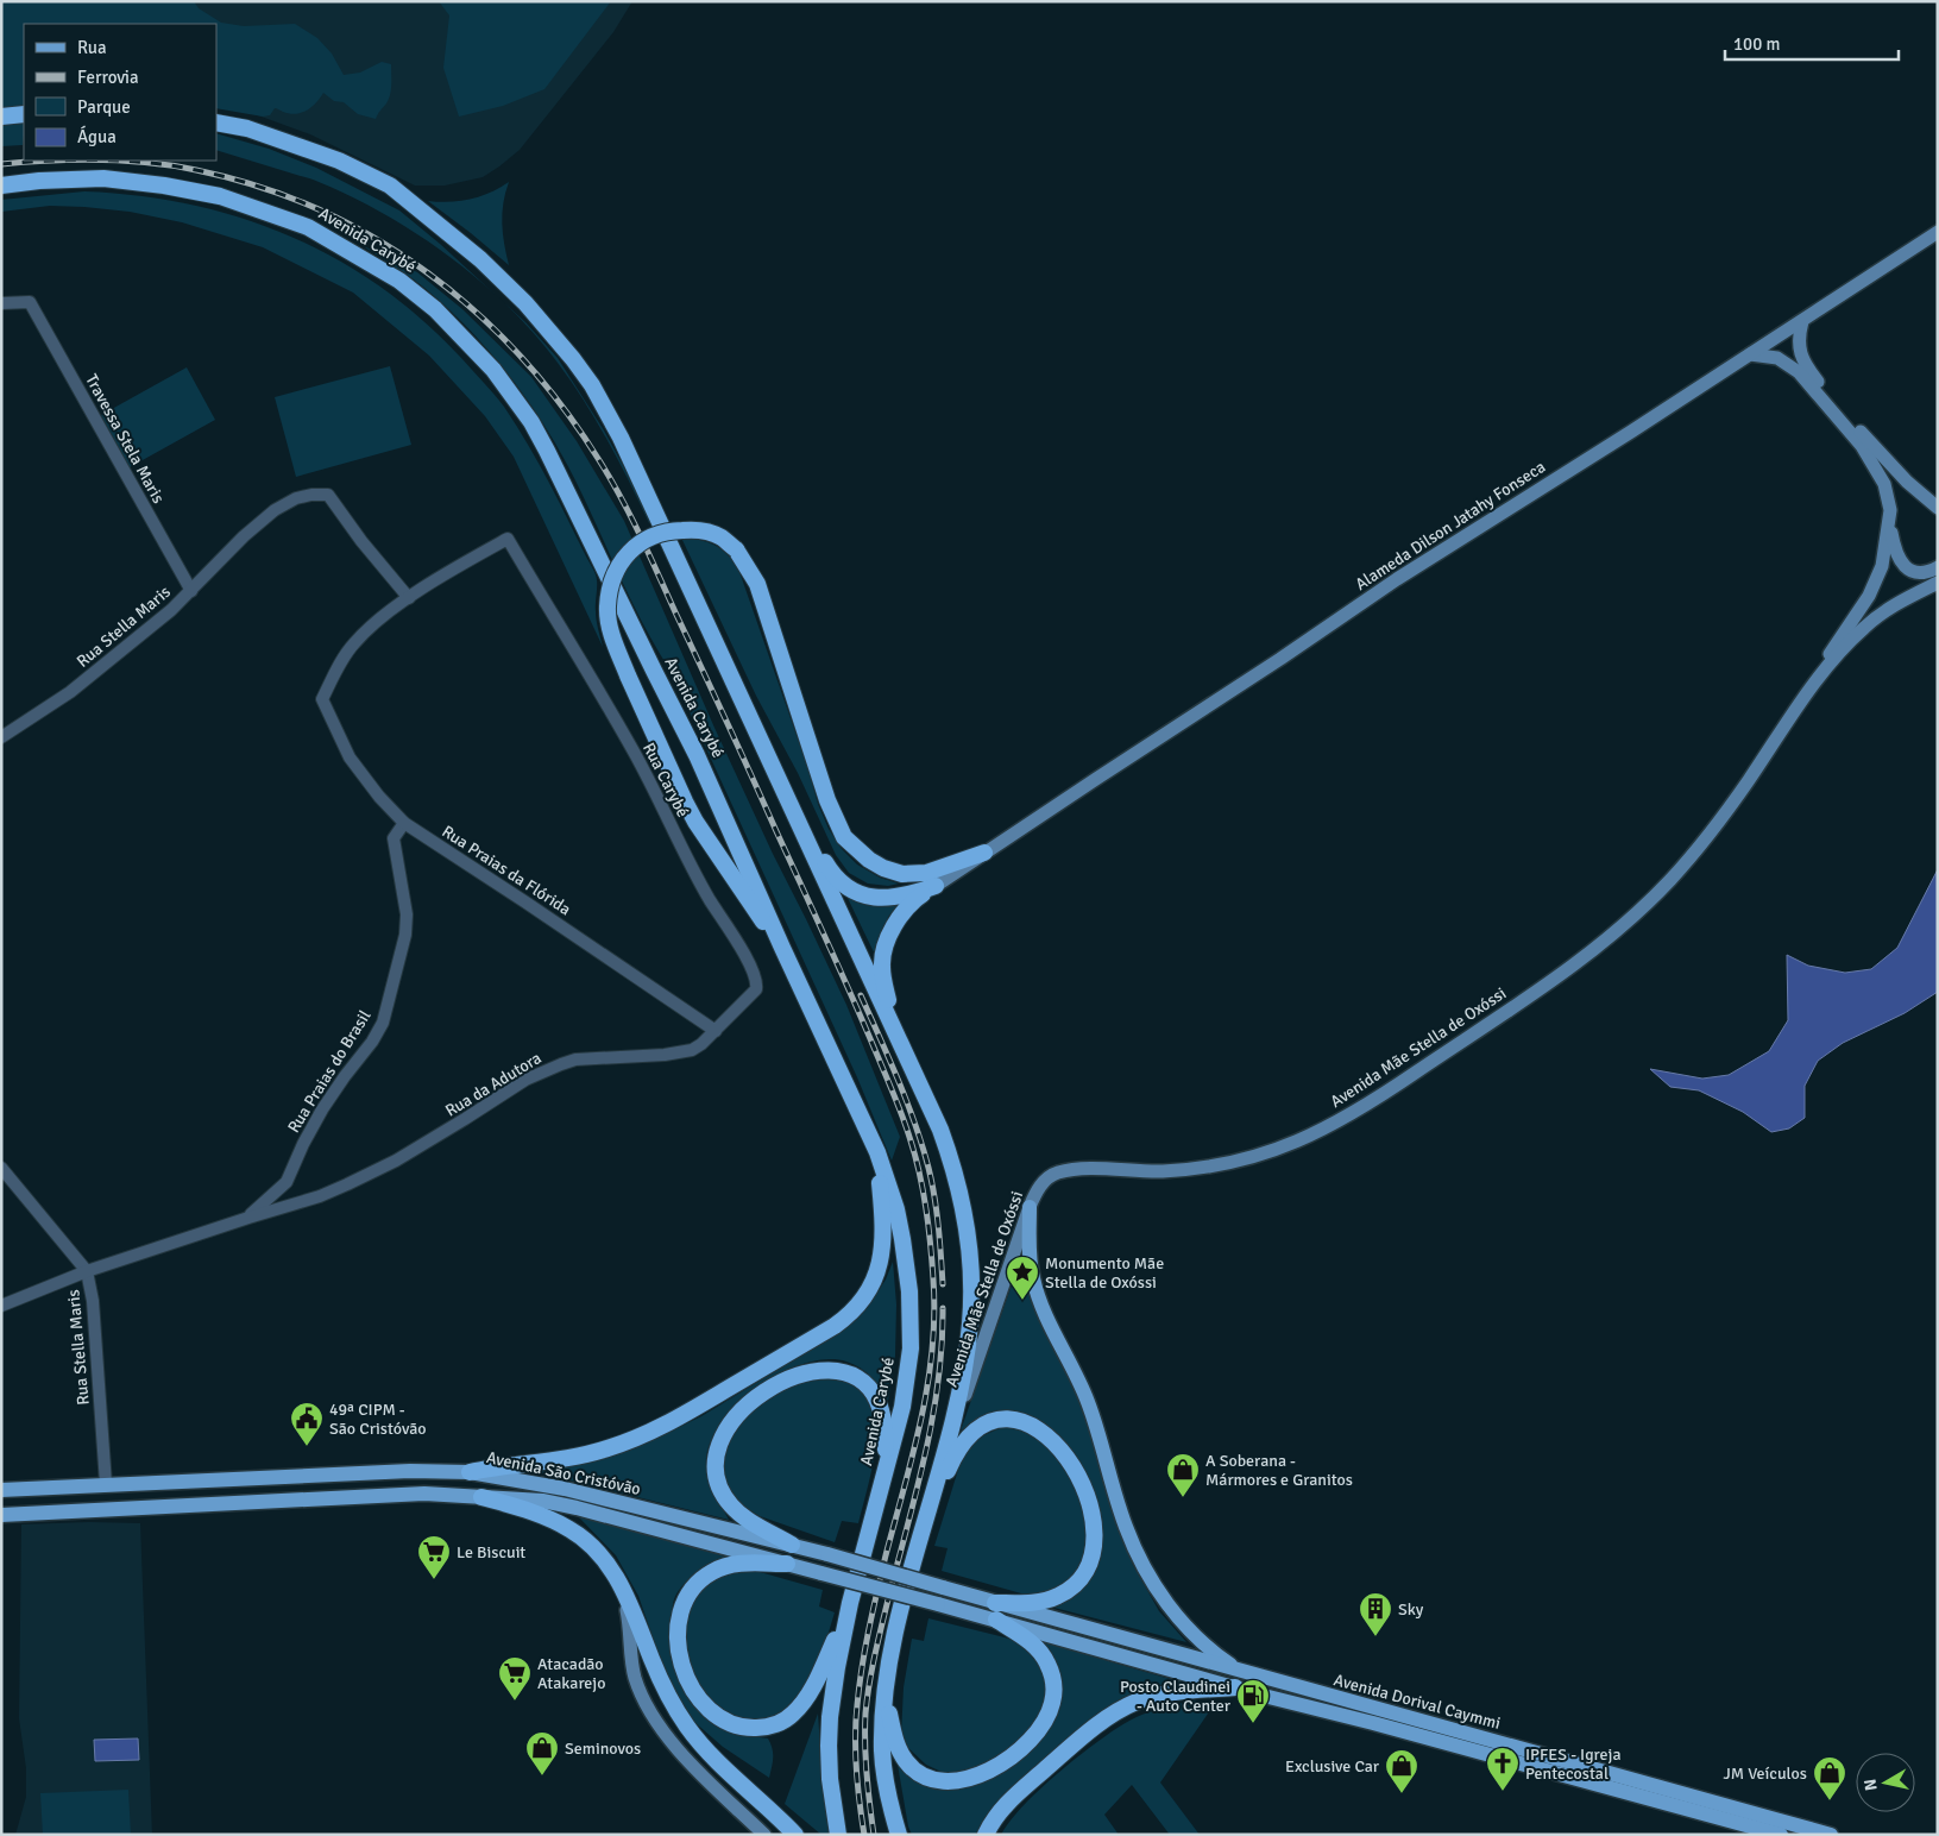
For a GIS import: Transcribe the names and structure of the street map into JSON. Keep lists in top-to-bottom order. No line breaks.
{"streets":{"highway":["Avenida Carybé"],"main road":["Alameda Dilson Jatahy Fonseca","Avenida Mãe Stella de Oxóssi","Avenida São Cristóvão","Avenida Dorival Caymmi"],"street":["Travessa Stela Maris","Rua Stella Maris","Rua Carybé","Rua Praias da Flórida","Rua Praias do Brasil","Rua da Adutora"]},"crossings":[["Travessa Stela Maris","Rua Stella Maris"],["Rua Stella Maris","Rua Carybé"],["Rua Stella Maris","Rua Praias da Flórida"],["Rua Stella Maris","Rua da Adutora"],["Rua Stella Maris","Avenida São Cristóvão"],["Rua Carybé","Rua Praias da Flórida"],["Rua Carybé","Rua da Adutora"],["Rua Praias da Flórida","Rua Praias do Brasil"],["Rua Praias da Flórida","Rua da Adutora"],["Rua Praias do Brasil","Rua da Adutora"],["Avenida São Cristóvão","Avenida Dorival Caymmi"]],"places":{"place":["Monumento Mãe Stella de Oxóssi"],"public building":["49ª CIPM - São Cristóvão"],"shop":["A Soberana - Mármores e Granitos","Seminovos","Exclusive Car","JM Veículos"],"supermarket":["Le Biscuit","Atacadão Atakarejo"],"building":["Sky"],"fuel station":["Posto Claudinei - Auto Center"],"church":["IPFES - Igreja Pentecostal"]},"legend":["Rua","Ferrovia","Parque","Água"],"scale_bar":"100 m","north":"left"}
